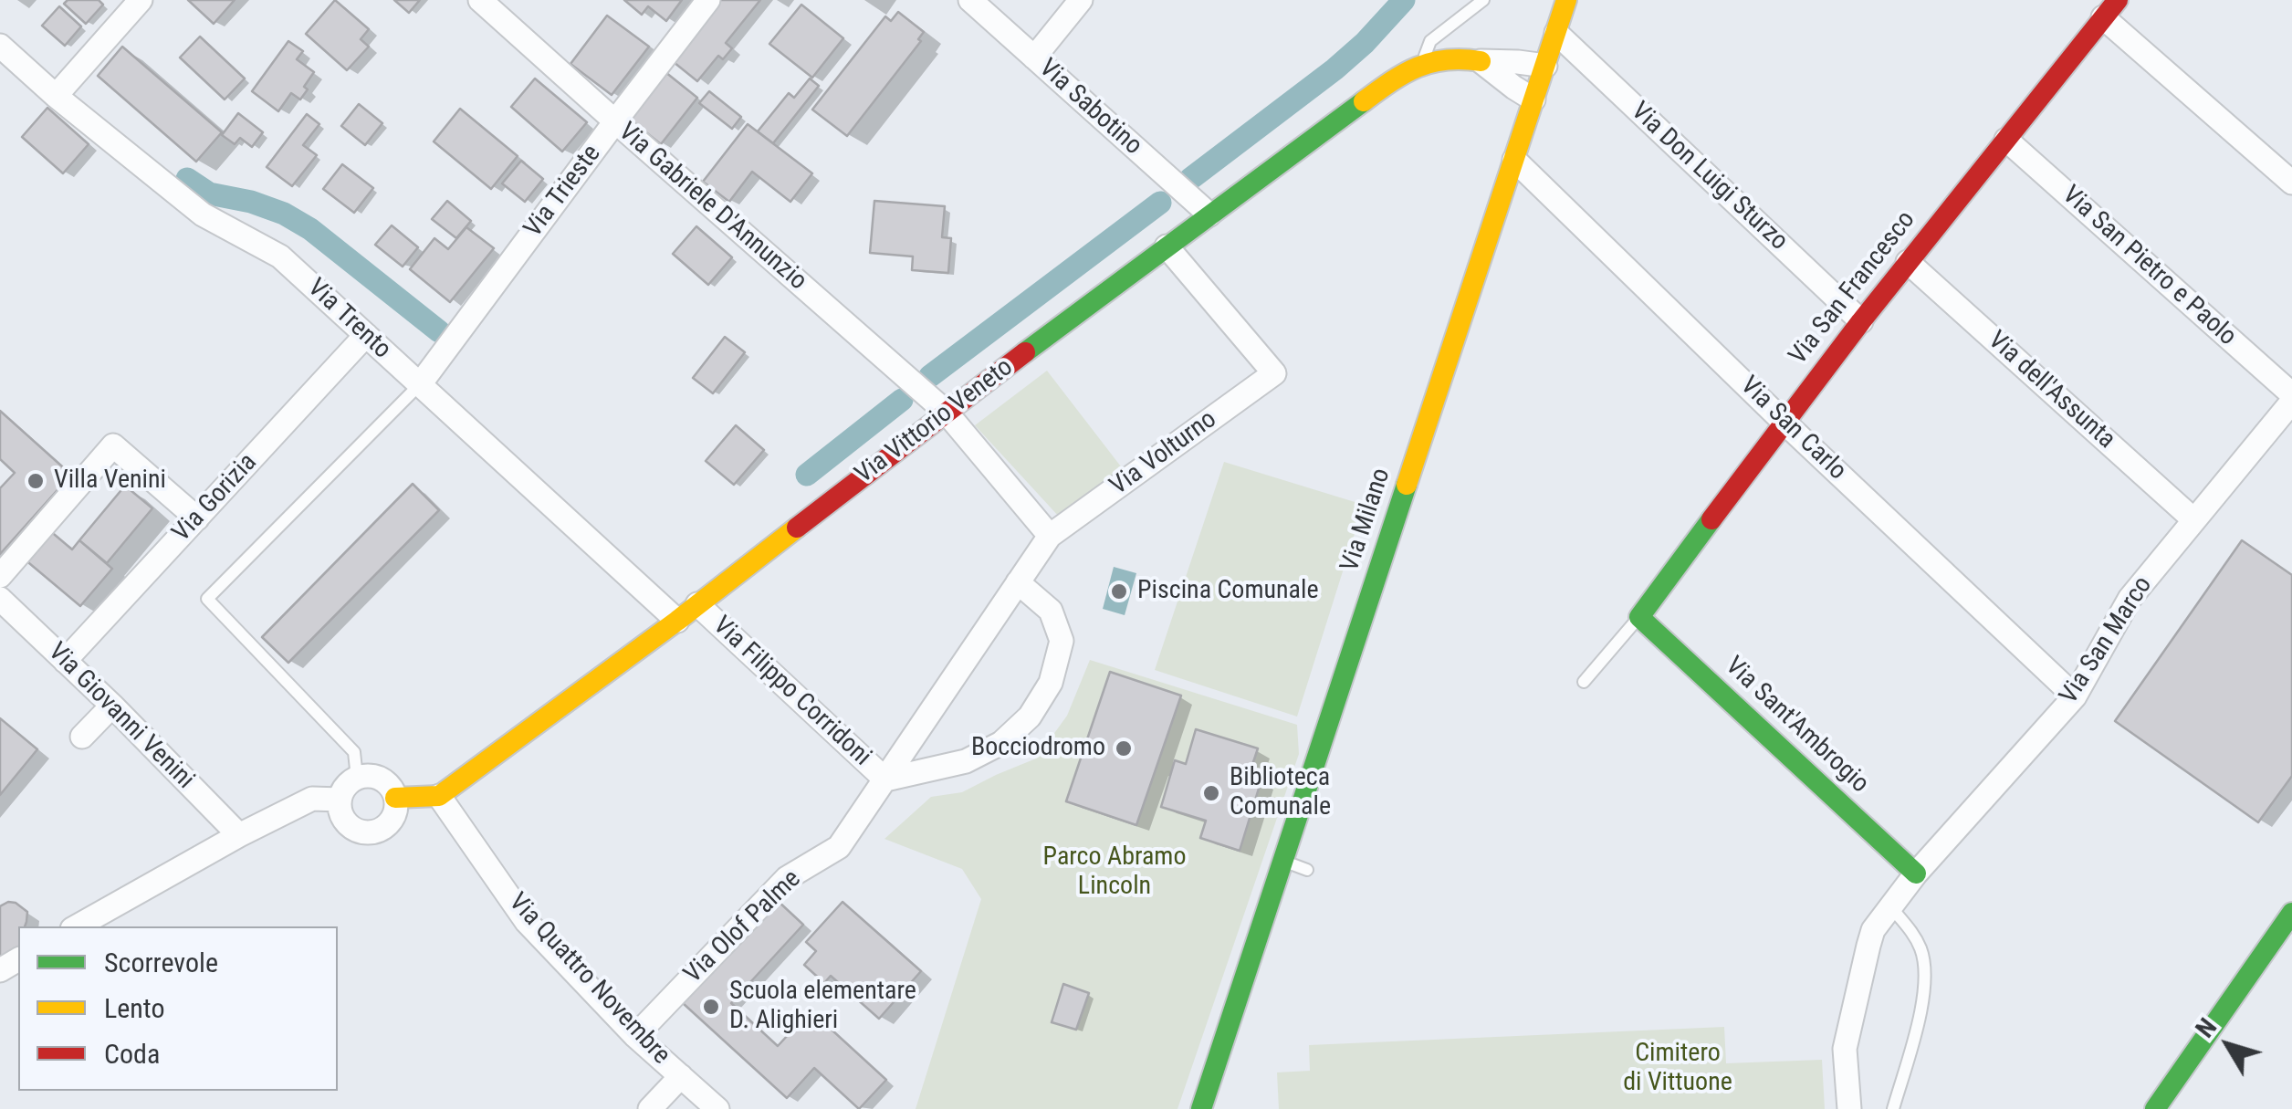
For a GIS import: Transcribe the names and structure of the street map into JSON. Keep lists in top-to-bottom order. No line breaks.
{"streets":{"street":["Via Sabotino","Via Don Luigi Sturzo","Via Trieste","Via Gabriele D'Annunzio","Via San Pietro e Paolo","Via San Francesco","Via Trento","Via dell'Assunta","Via Vittorio Veneto","Via San Carlo","Via Volturno","Via Gorizia","Via Milano","Via San Marco","Via Filippo Corridoni","Via Giovanni Venini","Via Sant'Ambrogio","Via Olof Palme","Via Quattro Novembre"]},"crossings":[["Via Sabotino","Via Vittorio Veneto"],["Via Don Luigi Sturzo","Via San Francesco"],["Via Don Luigi Sturzo","Via Milano"],["Via Trieste","Via Gabriele D'Annunzio"],["Via Trieste","Via Trento"],["Via Gabriele D'Annunzio","Via Vittorio Veneto"],["Via San Pietro e Paolo","Via San Francesco"],["Via San Francesco","Via dell'Assunta"],["Via San Francesco","Via San Carlo"],["Via San Francesco","Via Sant'Ambrogio"],["Via Trento","Via Vittorio Veneto"],["Via Trento","Via Gorizia"],["Via dell'Assunta","Via San Marco"],["Via Vittorio Veneto","Via Volturno"],["Via Vittorio Veneto","Via Milano"],["Via Vittorio Veneto","Via Filippo Corridoni"],["Via Vittorio Veneto","Via Quattro Novembre"],["Via San Carlo","Via Milano"],["Via San Carlo","Via San Marco"],["Via Volturno","Via Olof Palme"],["Via Gorizia","Via Giovanni Venini"],["Via San Marco","Via Sant'Ambrogio"],["Via Filippo Corridoni","Via Olof Palme"],["Via Olof Palme","Via Quattro Novembre"]],"parks":["Parco Abramo Lincoln","Cimitero di Vittuone"],"places":["Villa Venini","Piscina Comunale","Bocciodromo","Biblioteca Comunale","Scuola elementare D. Alighieri"],"legend":["Scorrevole","Lento","Coda"],"north":"top left"}
